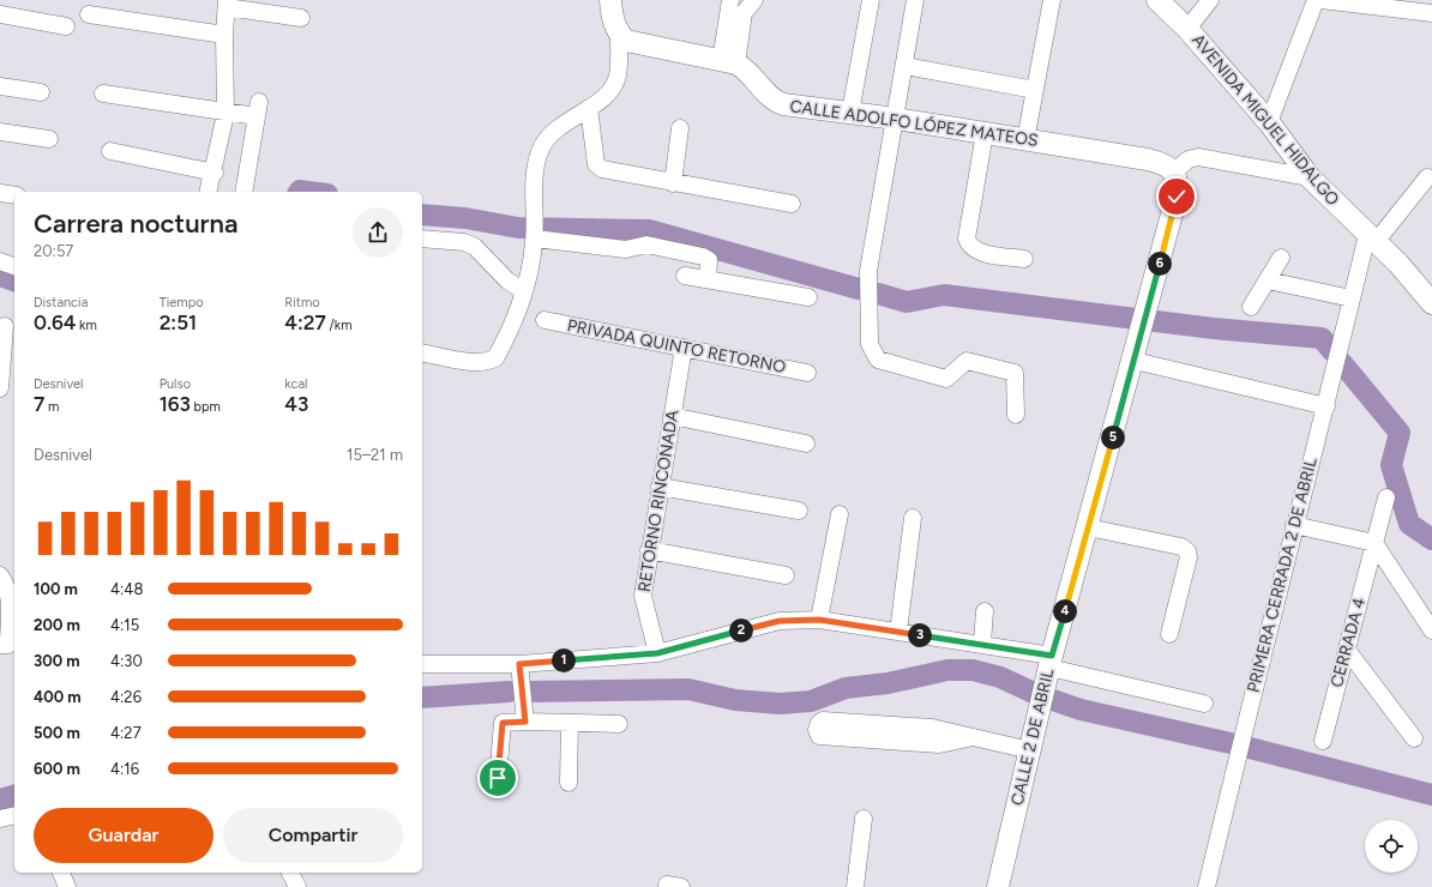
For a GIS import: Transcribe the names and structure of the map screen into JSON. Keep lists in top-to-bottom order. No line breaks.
{"streets":{"main road":["AVENIDA MIGUEL HIDALGO","CALLE ADOLFO LÓPEZ MATEOS","CALLE 2 DE ABRIL"],"street":["PRIVADA QUINTO RETORNO","RETORNO RINCONADA","PRIMERA CERRADA 2 DE ABRIL","CERRADA 4"]},"crossings":[["AVENIDA MIGUEL HIDALGO","PRIMERA CERRADA 2 DE ABRIL"],["CALLE ADOLFO LÓPEZ MATEOS","CALLE 2 DE ABRIL"],["PRIVADA QUINTO RETORNO","RETORNO RINCONADA"]],"page":{"heading":["Carrera nocturna","20:57"],"pins":["6","5","4","2","3","1"],"stats":[["Distancia","0.64 km"],["Tiempo","2:51"],["Ritmo","4:27 /km"],["Desnivel","7 m"],["Pulso","163 bpm"],["kcal","43"]],"chart":["Desnivel","15–21 m"],"list":[{"name":"100 m","note":"4:48"},{"name":"200 m","note":"4:15"},{"name":"300 m","note":"4:30"},{"name":"400 m","note":"4:26"},{"name":"500 m","note":"4:27"},{"name":"600 m","note":"4:16"}],"buttons":["Guardar","Compartir"]}}
